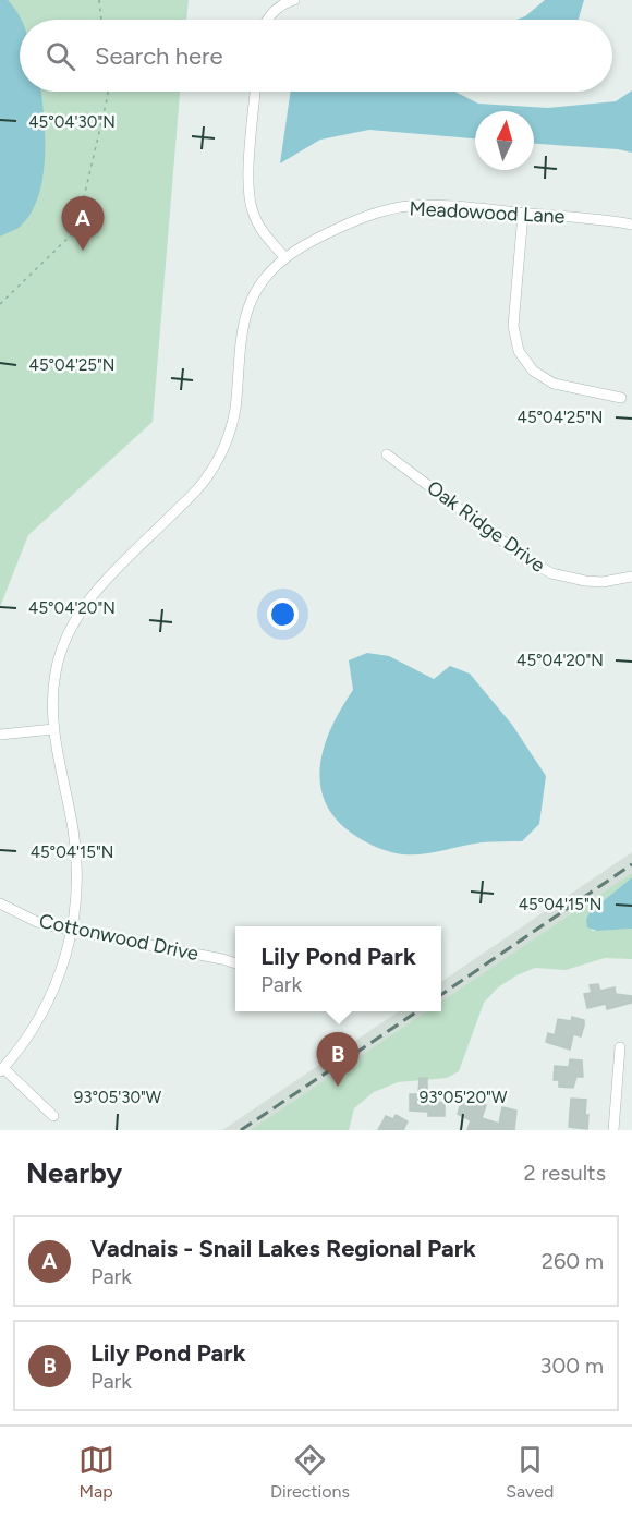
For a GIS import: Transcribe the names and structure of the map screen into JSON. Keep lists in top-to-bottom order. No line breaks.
{"streets":{"street":["Meadowood Lane","Oak Ridge Drive","Cottonwood Drive"]},"crossings":[["Meadowood Lane","Cottonwood Drive"]],"north":"top","page":{"search":"Search here","pins":["A","B"],"popup":["Lily Pond Park","Park"],"heading":["Nearby","2 results"],"list":[{"mark":"A","name":"Vadnais - Snail Lakes Regional Park","note":"Park","value":"260 m"},{"mark":"B","name":"Lily Pond Park","note":"Park","value":"300 m"}],"nav":["Map","Directions","Saved"]},"coordinates":["45°04'30\"N","45°04'25\"N","45°04'20\"N","45°04'15\"N","93°05'30\"W","93°05'20\"W"]}
